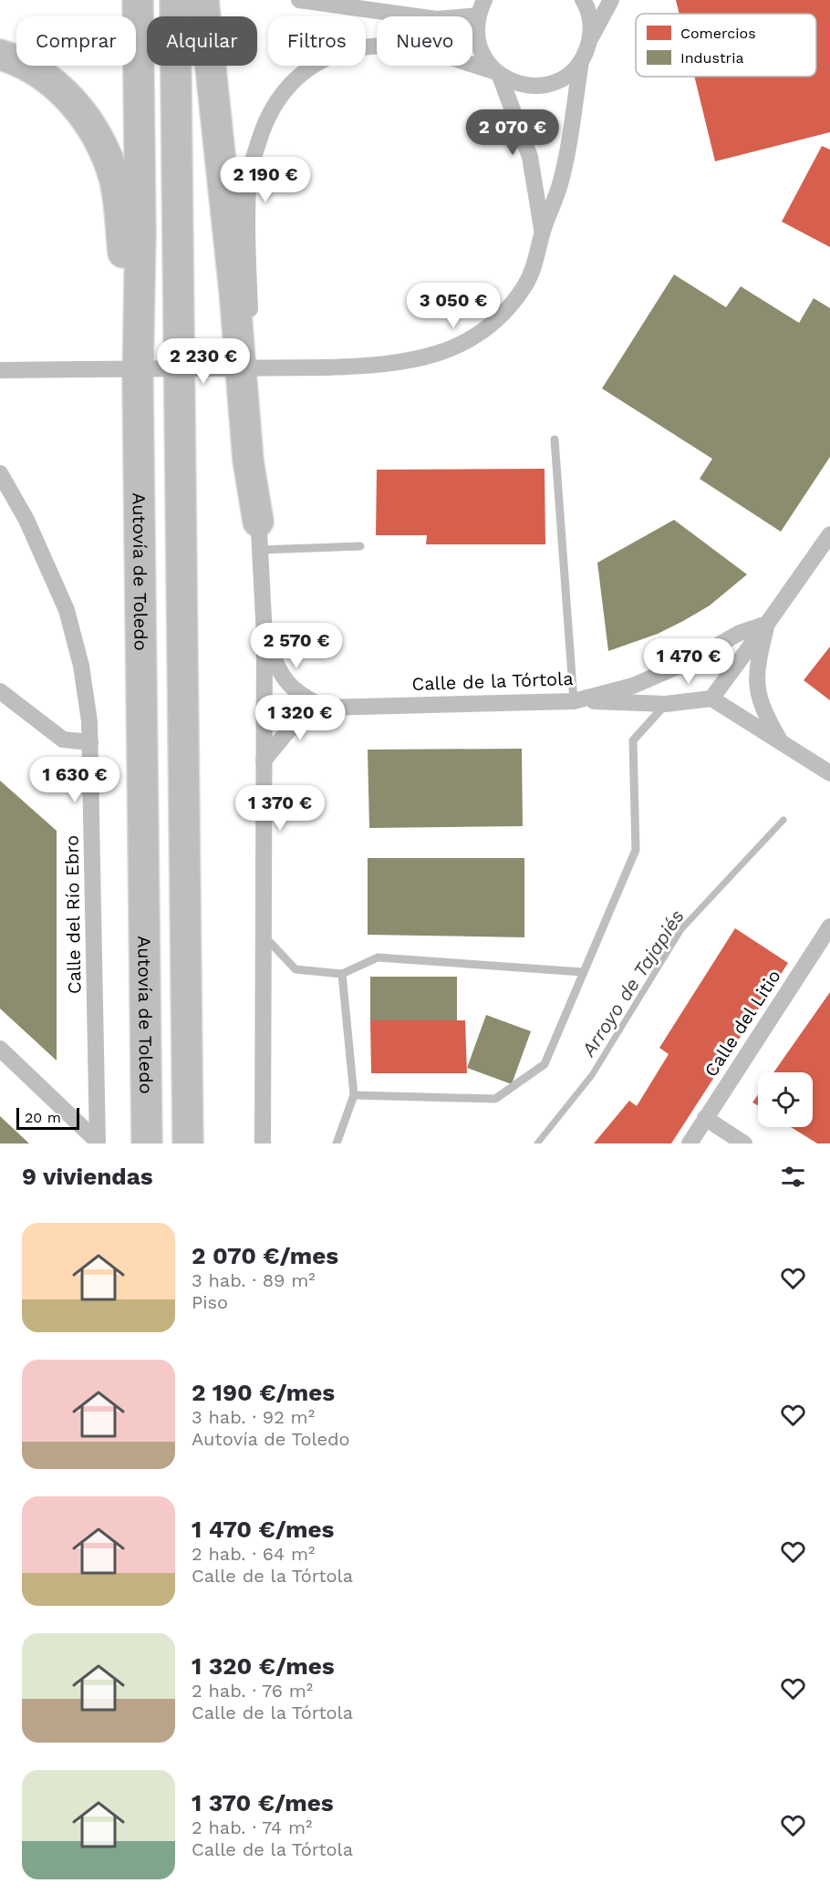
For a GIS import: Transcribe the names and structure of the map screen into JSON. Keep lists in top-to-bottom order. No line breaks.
{"streets":{"highway":["Autovía de Toledo"],"street":["Calle de la Tórtola","Calle del Río Ebro","Calle del Litio"]},"water":["Arroyo de Tajapiés"],"legend":["Comercios","Industria"],"scale_bar":"20 m","page":{"chip":["Comprar","Alquilar","Filtros","Nuevo"],"price":["2 070 €","2 190 €","3 050 €","2 230 €","2 570 €","1 470 €","1 320 €","1 630 €","1 370 €"],"scale":"20 m","heading":"9 viviendas","list":[{"name":"2 070 €/mes","note":"3 hab. · 89 m² · Piso"},{"name":"2 190 €/mes","note":"3 hab. · 92 m² · Autovía de Toledo"},{"name":"1 470 €/mes","note":"2 hab. · 64 m² · Calle de la Tórtola"},{"name":"1 320 €/mes","note":"2 hab. · 76 m² · Calle de la Tórtola"},{"name":"1 370 €/mes","note":"2 hab. · 74 m² · Calle de la Tórtola"}]}}
